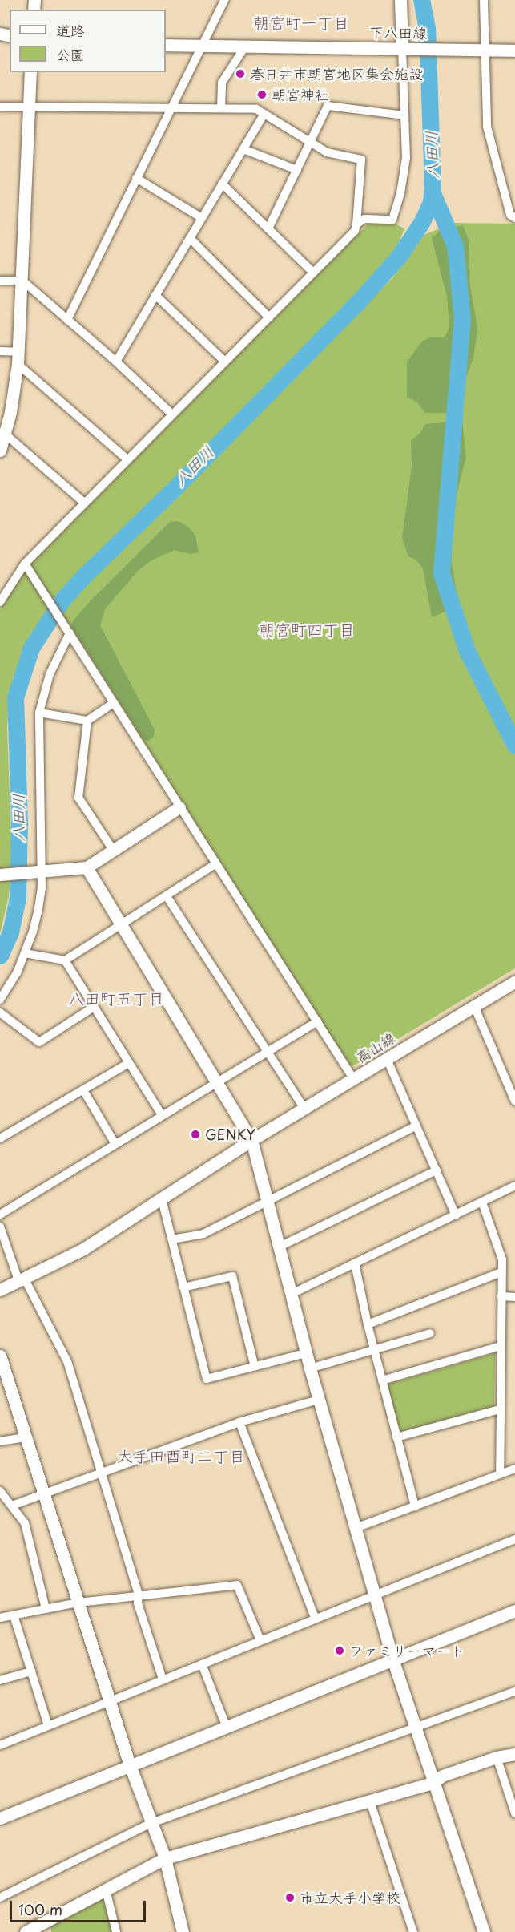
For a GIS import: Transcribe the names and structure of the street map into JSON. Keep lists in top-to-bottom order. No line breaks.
{"streets":{"street":["下八田線","高山線"]},"districts":["朝宮町一丁目","朝宮町四丁目","八田町五丁目","大手田酉町二丁目"],"water":["八田川"],"places":["春日井市朝宮地区集会施設","朝宮神社","GENKY","ファミリーマート","市立大手小学校"],"legend":["道路","公園"],"scale_bar":"100 m"}
